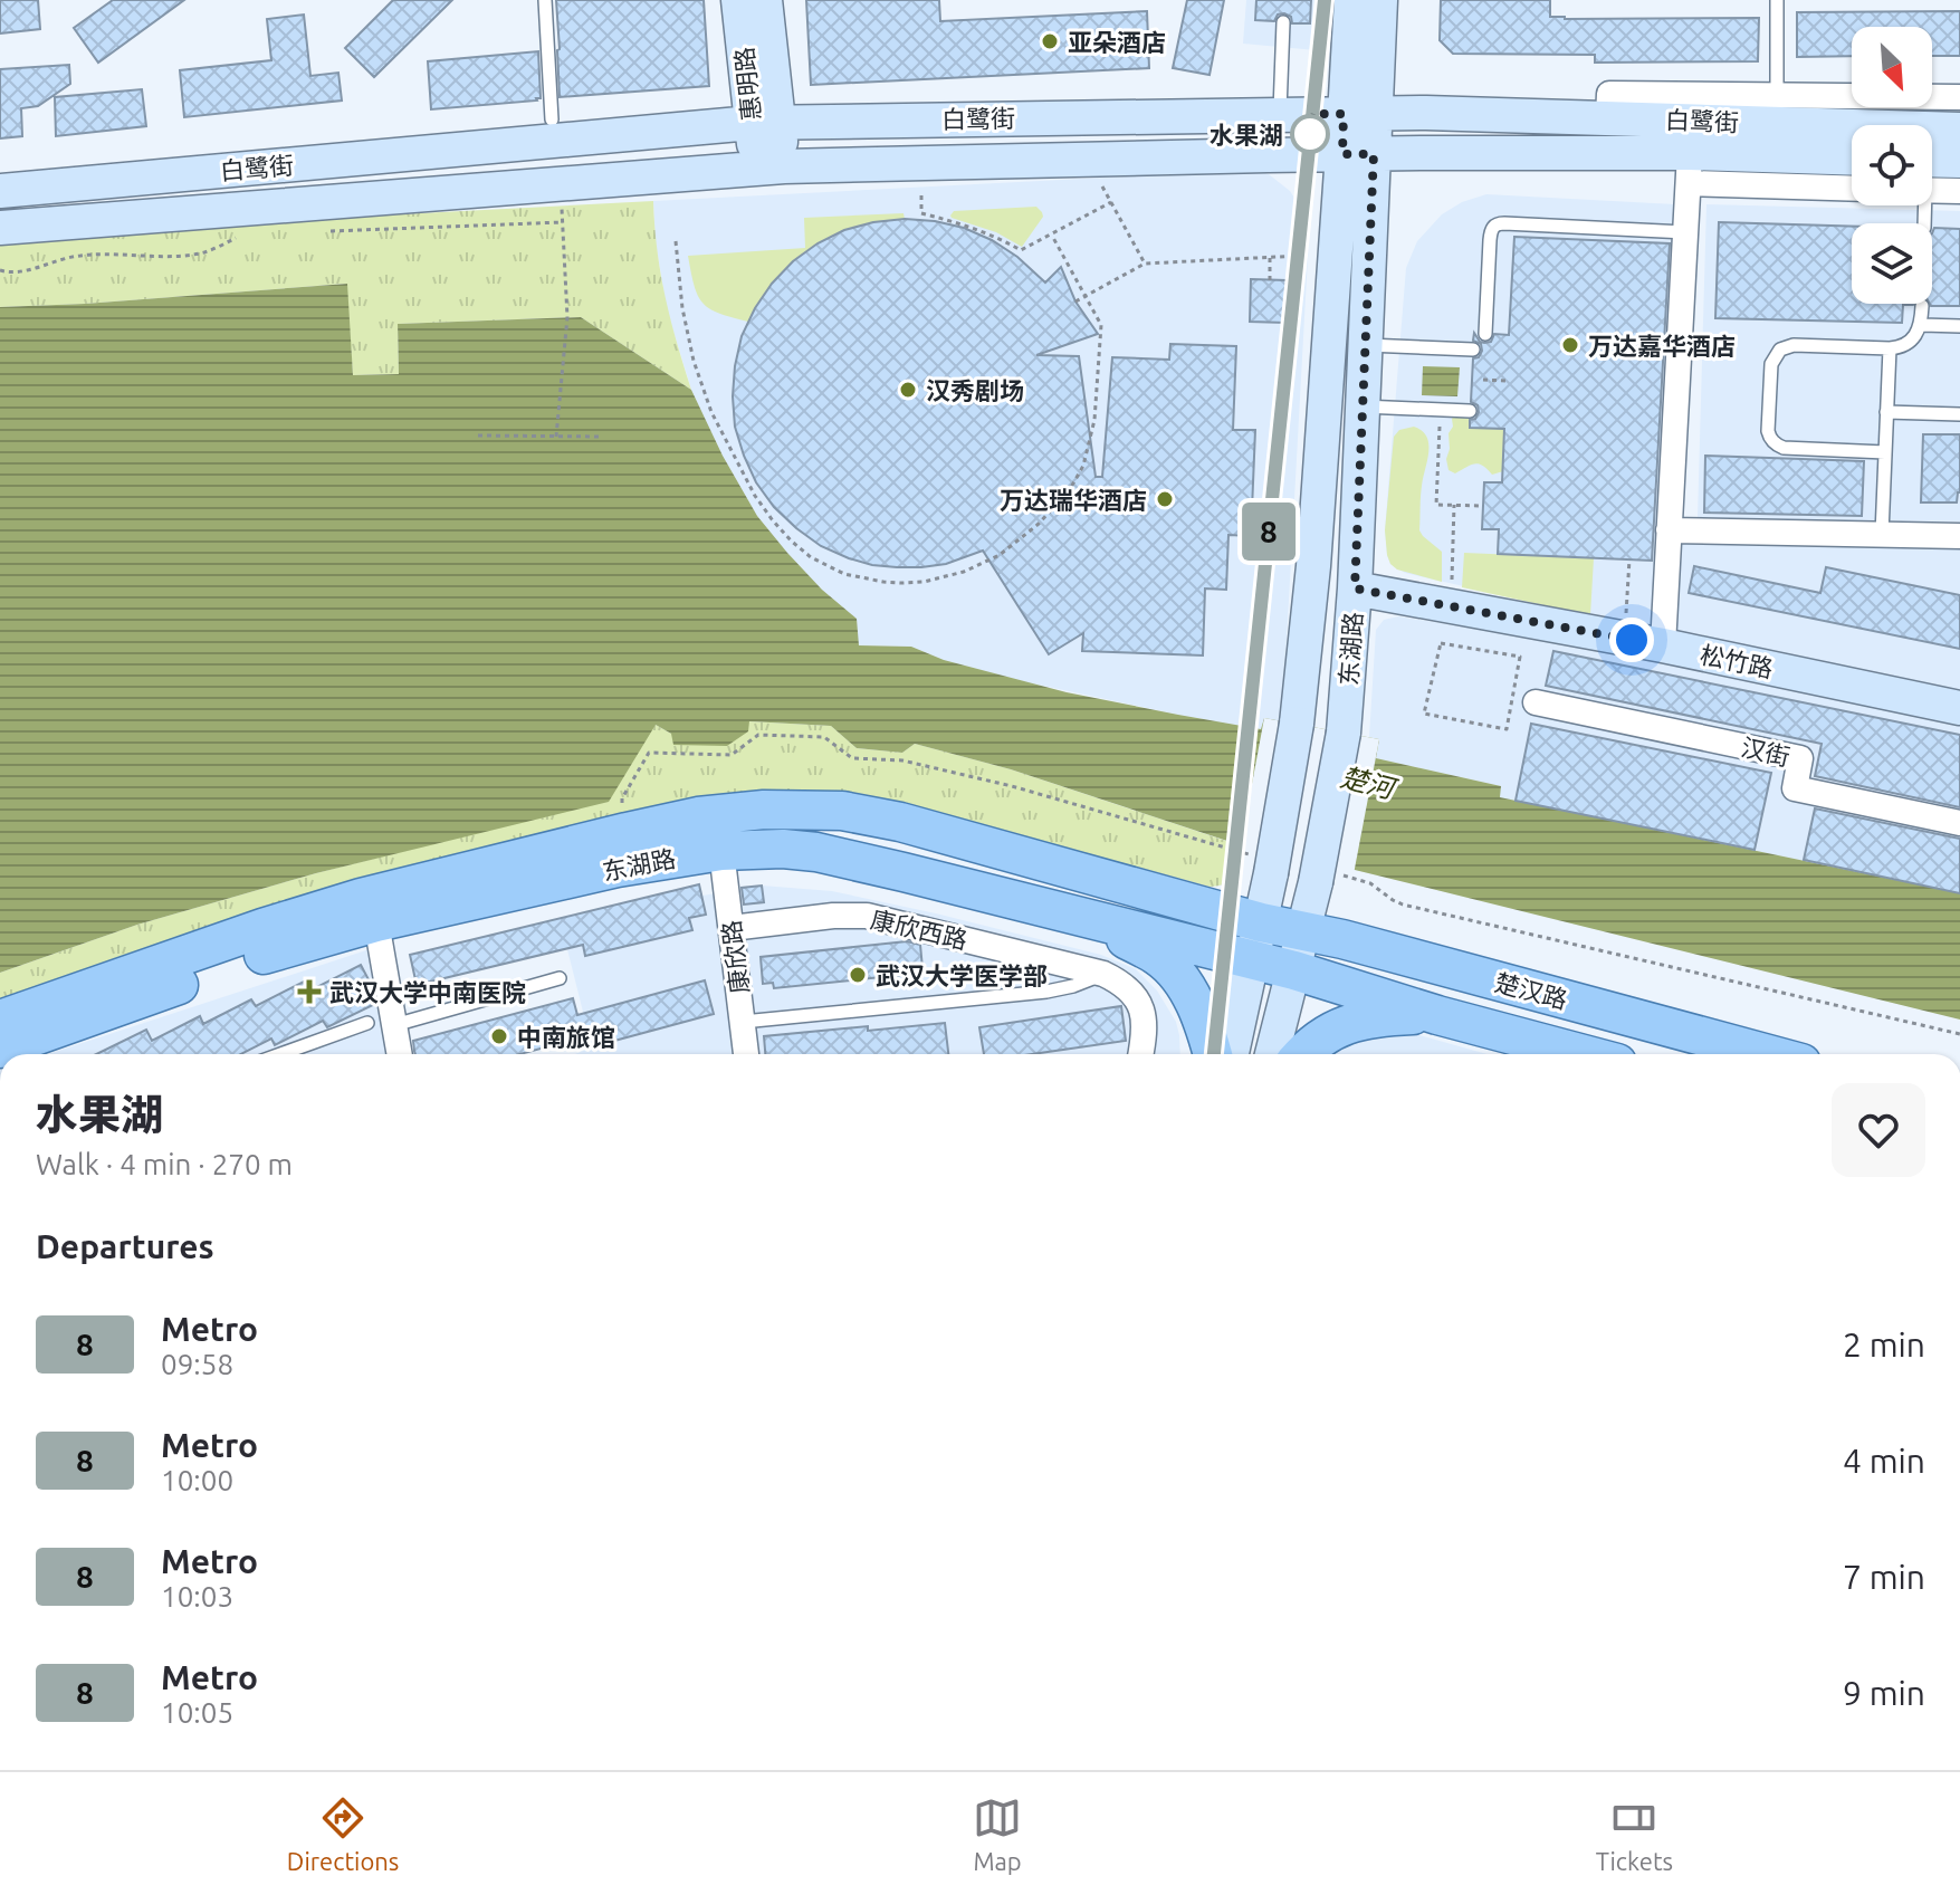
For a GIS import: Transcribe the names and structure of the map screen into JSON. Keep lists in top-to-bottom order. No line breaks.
{"streets":{"main road":["惠明路","白鹭街","东湖路","松竹路","楚汉路"],"street":["汉街","康欣西路","康欣路"]},"crossings":[["惠明路","白鹭街"],["白鹭街","东湖路"],["东湖路","松竹路"],["东湖路","康欣路"],["东湖路","楚汉路"],["康欣西路","康欣路"]],"water":["楚河"],"places":{"other":["亚朵酒店","水果湖","万达嘉华酒店","汉秀剧场","万达瑞华酒店","武汉大学医学部","中南旅馆"],"health":["武汉大学中南医院"]},"lines":["metro line 8"],"north":"bottom right","page":{"on_map":"8","heading":[["水果湖","Walk · 4 min · 270 m"],"Departures"],"list":[{"mark":"8","name":"Metro","note":"09:58","value":"2 min"},{"mark":"8","name":"Metro","note":"10:00","value":"4 min"},{"mark":"8","name":"Metro","note":"10:03","value":"7 min"},{"mark":"8","name":"Metro","note":"10:05","value":"9 min"}],"tabs":["Directions","Map","Tickets"]}}
